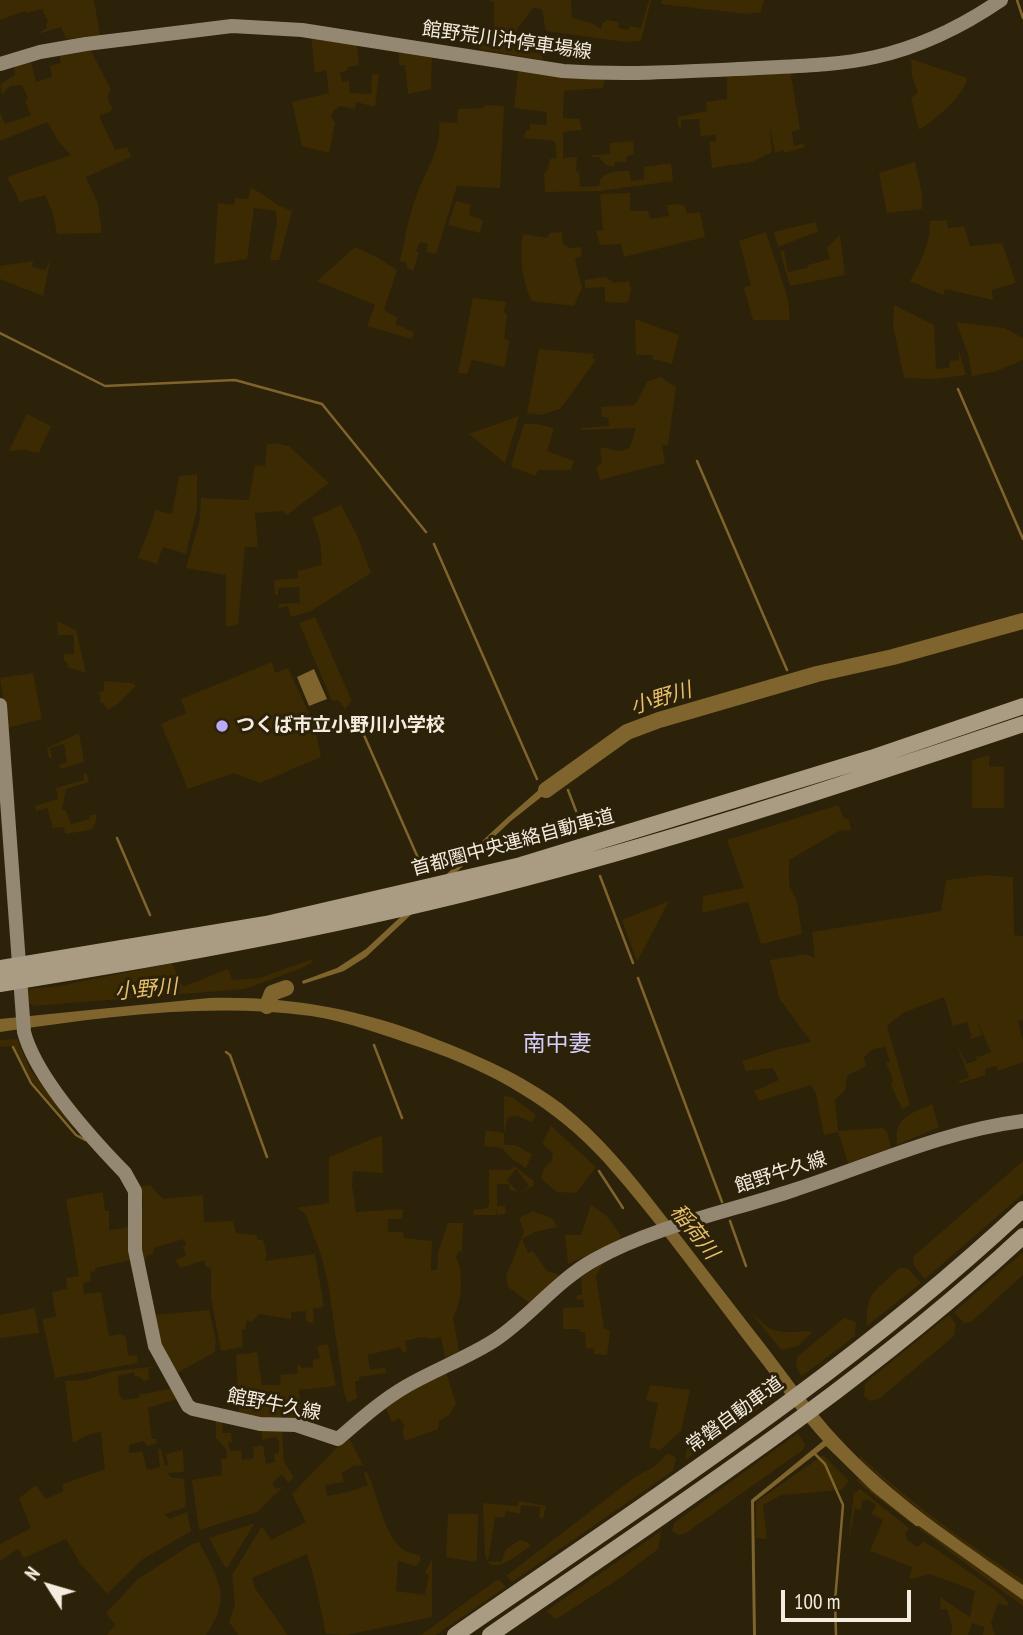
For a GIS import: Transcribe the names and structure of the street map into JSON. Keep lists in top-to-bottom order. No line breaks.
{"streets":{"highway":["首都圏中央連絡自動車道","常磐自動車道"],"main road":["館野荒川沖停車場線","館野牛久線"]},"districts":["南中妻"],"water":["小野川","稲荷川"],"places":["つくば市立小野川小学校"],"scale_bar":"100 m","north":"top left"}
